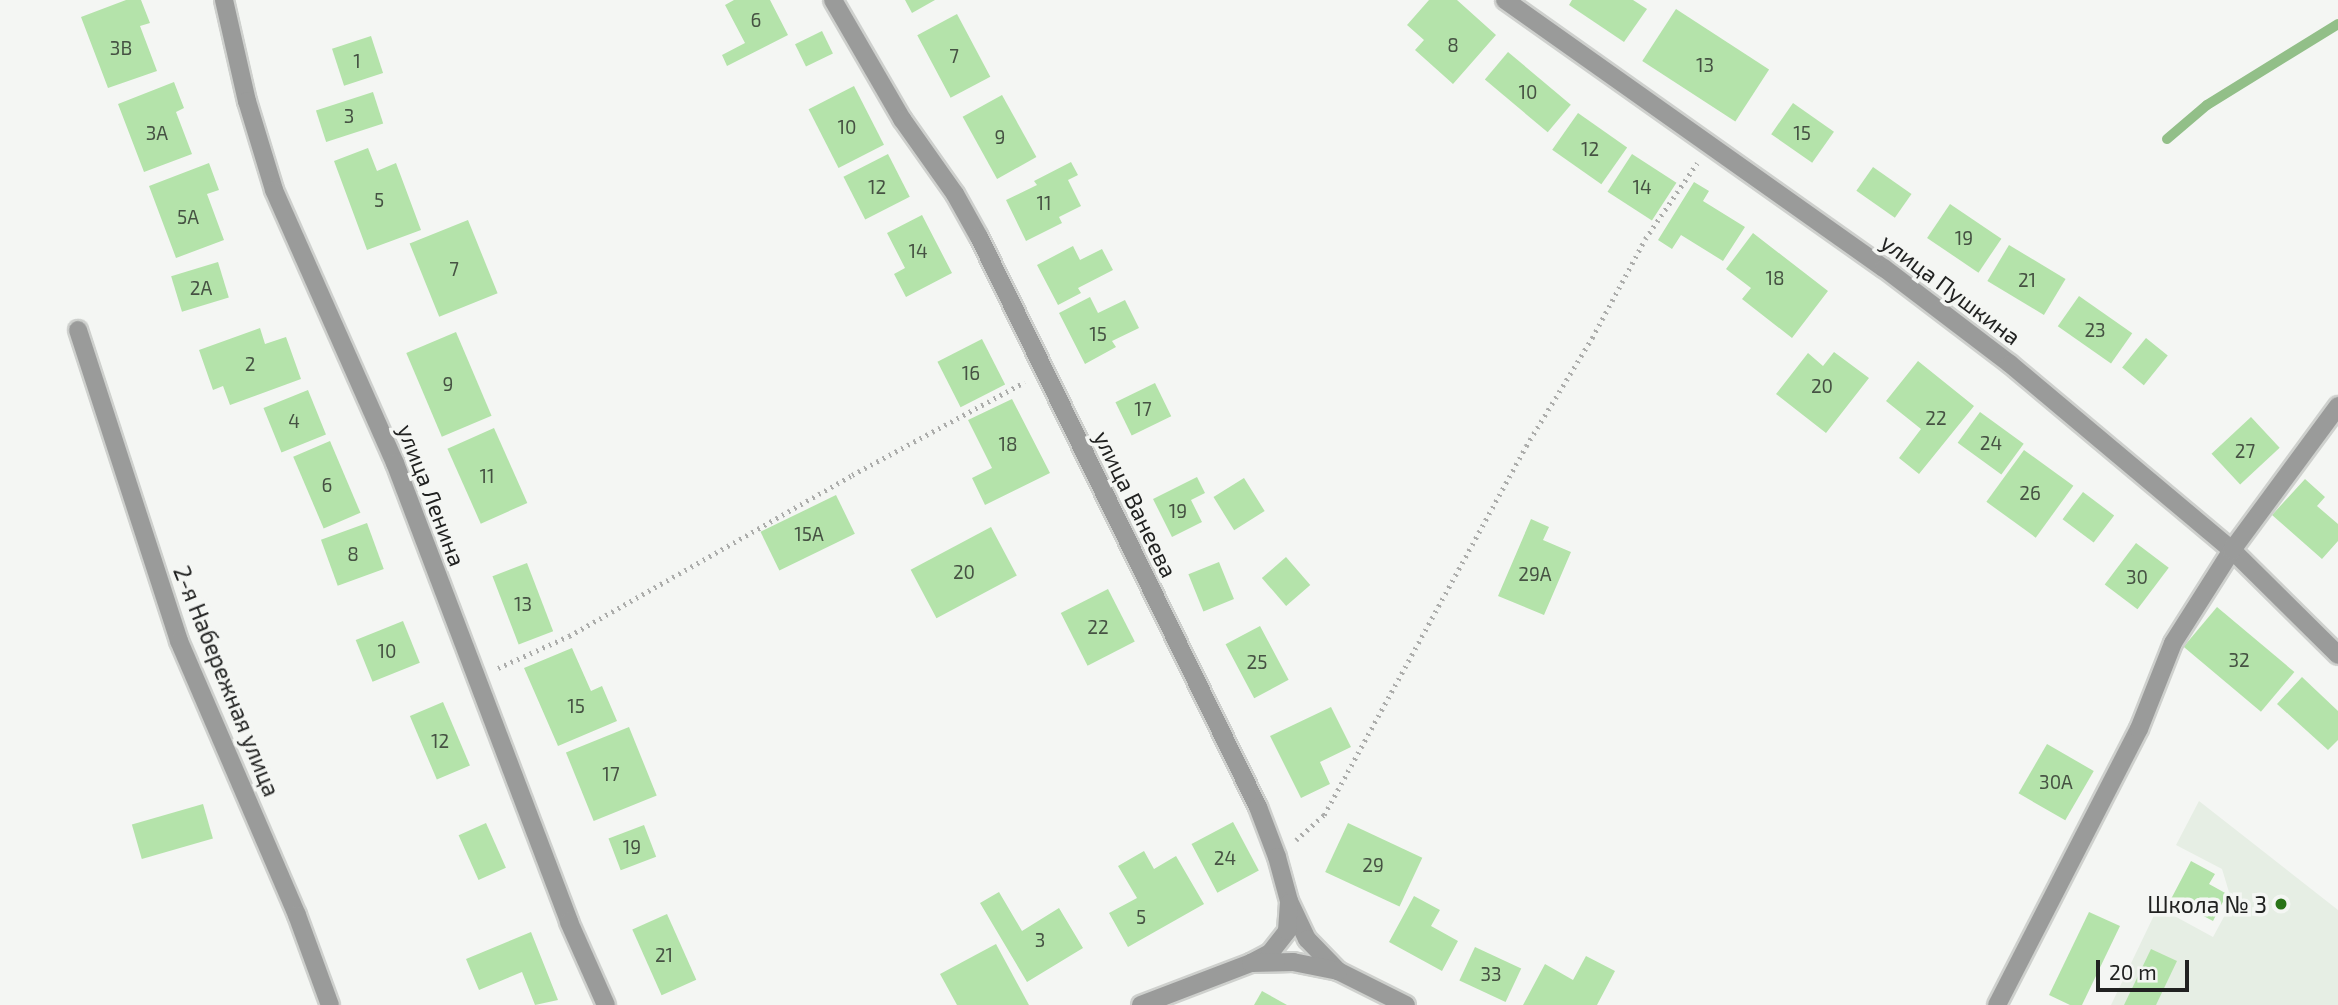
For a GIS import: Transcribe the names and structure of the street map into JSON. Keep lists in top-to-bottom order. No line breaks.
{"streets":{"street":["улица Пушкина","улица Ленина","улица Ванеева","2-я Набережная улица"]},"places":["Школа № 3"],"house_numbers":["6","8","3В","7","1","13","10","3","10","3А","15","9","12","12","14","5","11","5А","19","14","7","18","21","2А","23","15","2","16","9","20","17","22","4","24","18","27","11","6","26","19","15А","8","20","29А","30","13","22","10","32","25","15","12","17","30А","19","24","29","5","3","21","33"],"scale_bar":"20 m"}
